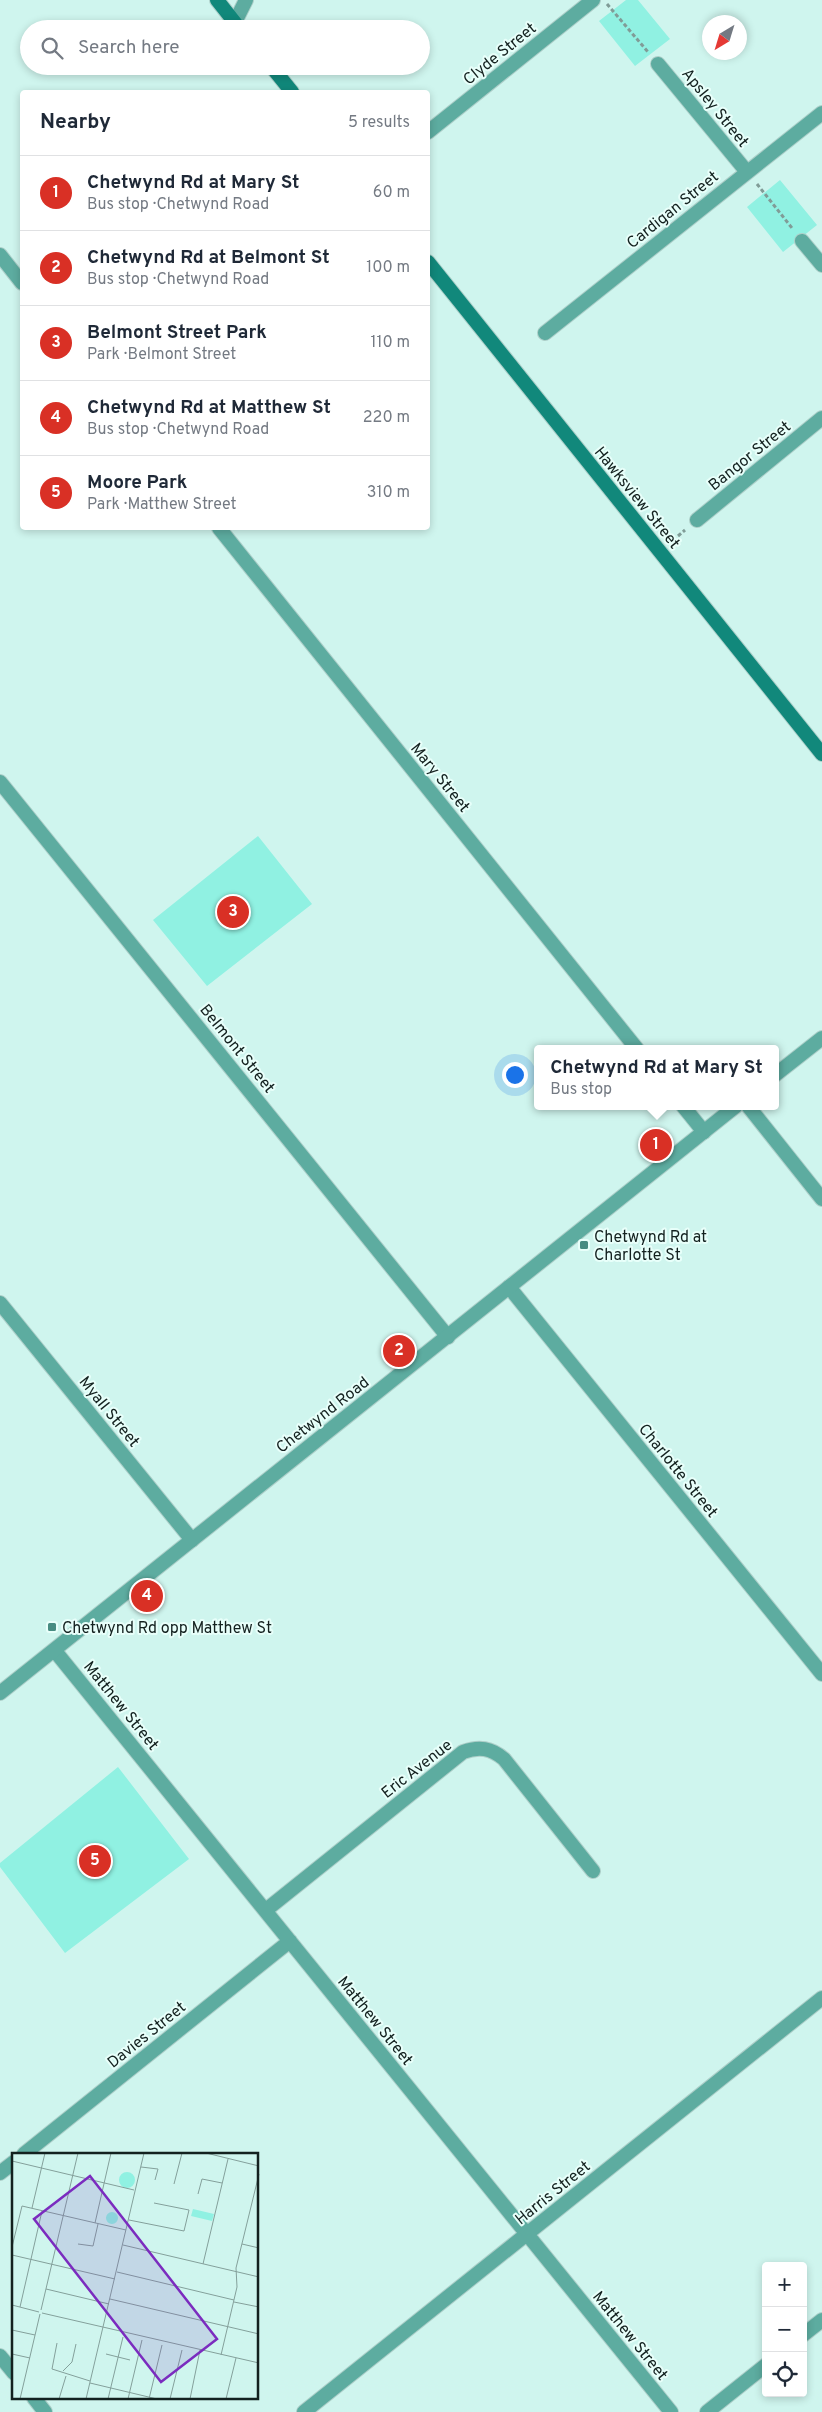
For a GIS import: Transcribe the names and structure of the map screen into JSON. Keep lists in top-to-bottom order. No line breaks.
{"streets":{"main road":["Hawksview Street"],"street":["Clyde Street","Apsley Street","Cardigan Street","Bangor Street","Mary Street","Belmont Street","Myall Street","Chetwynd Road","Charlotte Street","Matthew Street","Eric Avenue","Davies Street","Harris Street"]},"crossings":[["Apsley Street","Cardigan Street"],["Belmont Street","Chetwynd Road"],["Myall Street","Chetwynd Road"],["Chetwynd Road","Charlotte Street"],["Chetwynd Road","Matthew Street"],["Matthew Street","Eric Avenue"],["Matthew Street","Davies Street"],["Matthew Street","Harris Street"]],"places":{"transit":["Chetwynd Rd at Charlotte St","Chetwynd Rd opp Matthew St"]},"north":"bottom left","page":{"search":"Search here","heading":["Nearby","5 results"],"list":[{"mark":"1","name":"Chetwynd Rd at Mary St","note":"Bus stop · Chetwynd Road","value":"60 m"},{"mark":"2","name":"Chetwynd Rd at Belmont St","note":"Bus stop · Chetwynd Road","value":"100 m"},{"mark":"3","name":"Belmont Street Park","note":"Park · Belmont Street","value":"110 m"},{"mark":"4","name":"Chetwynd Rd at Matthew St","note":"Bus stop · Chetwynd Road","value":"220 m"},{"mark":"5","name":"Moore Park","note":"Park · Matthew Street","value":"310 m"}],"pins":["3","1","2","4","5"],"popup":["Chetwynd Rd at Mary St","Bus stop"],"map_buttons":["+","−"]}}
